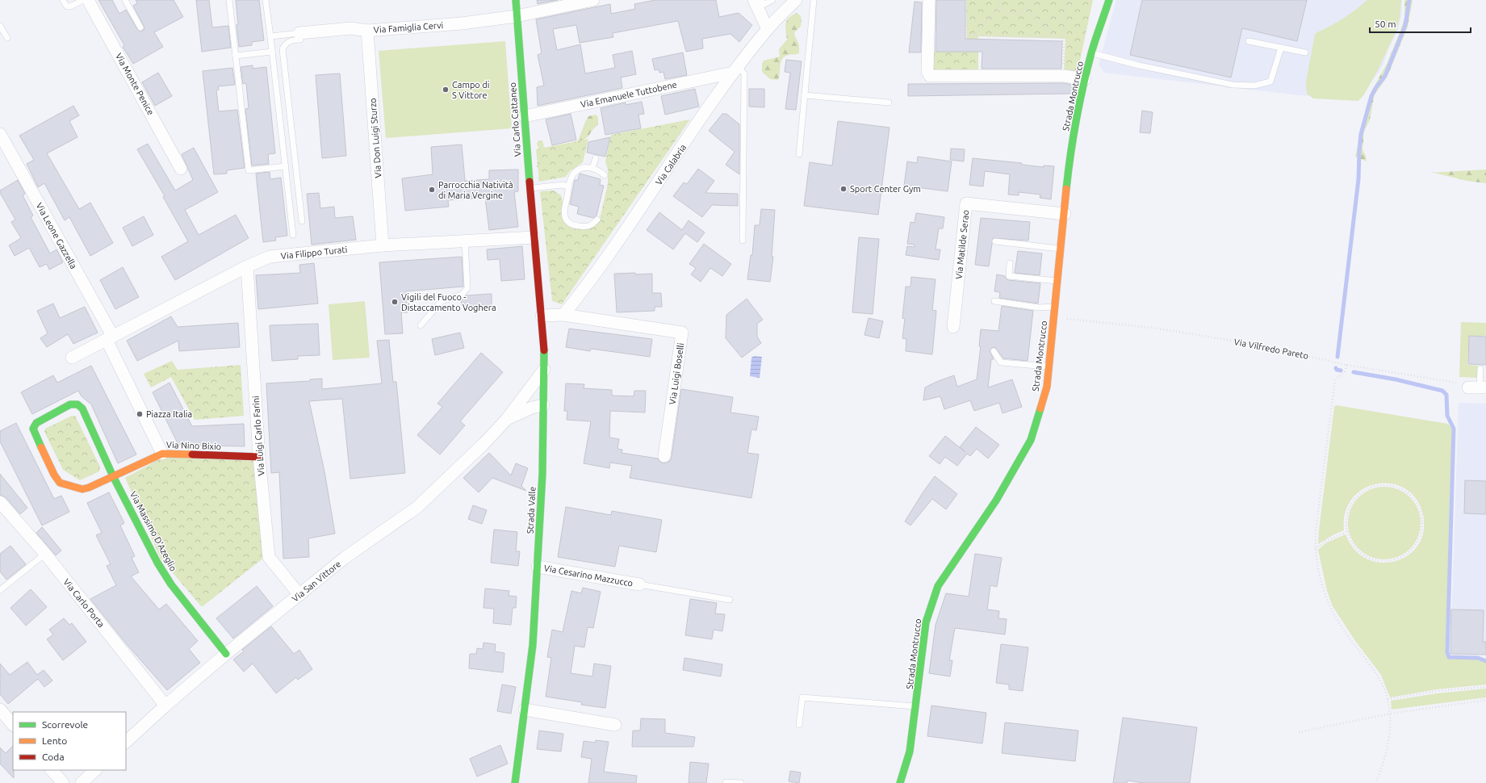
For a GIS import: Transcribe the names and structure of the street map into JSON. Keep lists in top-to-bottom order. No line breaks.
{"streets":{"street":["Via Famiglia Cervi","Via Monte Penice","Via Emanuele Tuttobene","Strada Montrucco","Via Carlo Cattaneo","Via Don Luigi Sturzo","Via Calabria","Via Leone Gazzella","Via Matilde Serao","Via Filippo Turati","Via Luigi Boselli","Via Luigi Carlo Farini","Via Nino Bixio","Strada Valle","Via Massimo D'Azeglio","Via Cesarino Mazzucco","Via San Vittore","Via Carlo Porta"],"path":["Via Vilfredo Pareto"]},"crossings":[["Via Famiglia Cervi","Via Carlo Cattaneo"],["Via Famiglia Cervi","Via Don Luigi Sturzo"],["Via Emanuele Tuttobene","Via Carlo Cattaneo"],["Via Emanuele Tuttobene","Via Calabria"],["Strada Montrucco","Via Matilde Serao"],["Strada Montrucco","Via Vilfredo Pareto"],["Via Carlo Cattaneo","Via Filippo Turati"],["Via Carlo Cattaneo","Strada Valle"],["Via Don Luigi Sturzo","Via Filippo Turati"],["Via Calabria","Via Luigi Boselli"],["Via Leone Gazzella","Via Filippo Turati"],["Via Filippo Turati","Via Luigi Carlo Farini"],["Via Filippo Turati","Strada Valle"],["Via Luigi Carlo Farini","Via Nino Bixio"],["Via Luigi Carlo Farini","Via San Vittore"],["Via Nino Bixio","Via Massimo D'Azeglio"],["Strada Valle","Via Cesarino Mazzucco"],["Strada Valle","Via San Vittore"],["Via Massimo D'Azeglio","Via San Vittore"],["Via San Vittore","Via Carlo Porta"]],"places":["Campo di S Vittore","Sport Center Gym","Parrocchia Natività di Maria Vergine","Vigili del Fuoco - Distaccamento Voghera","Piazza Italia"],"legend":["Scorrevole","Lento","Coda"],"scale_bar":"50 m"}
